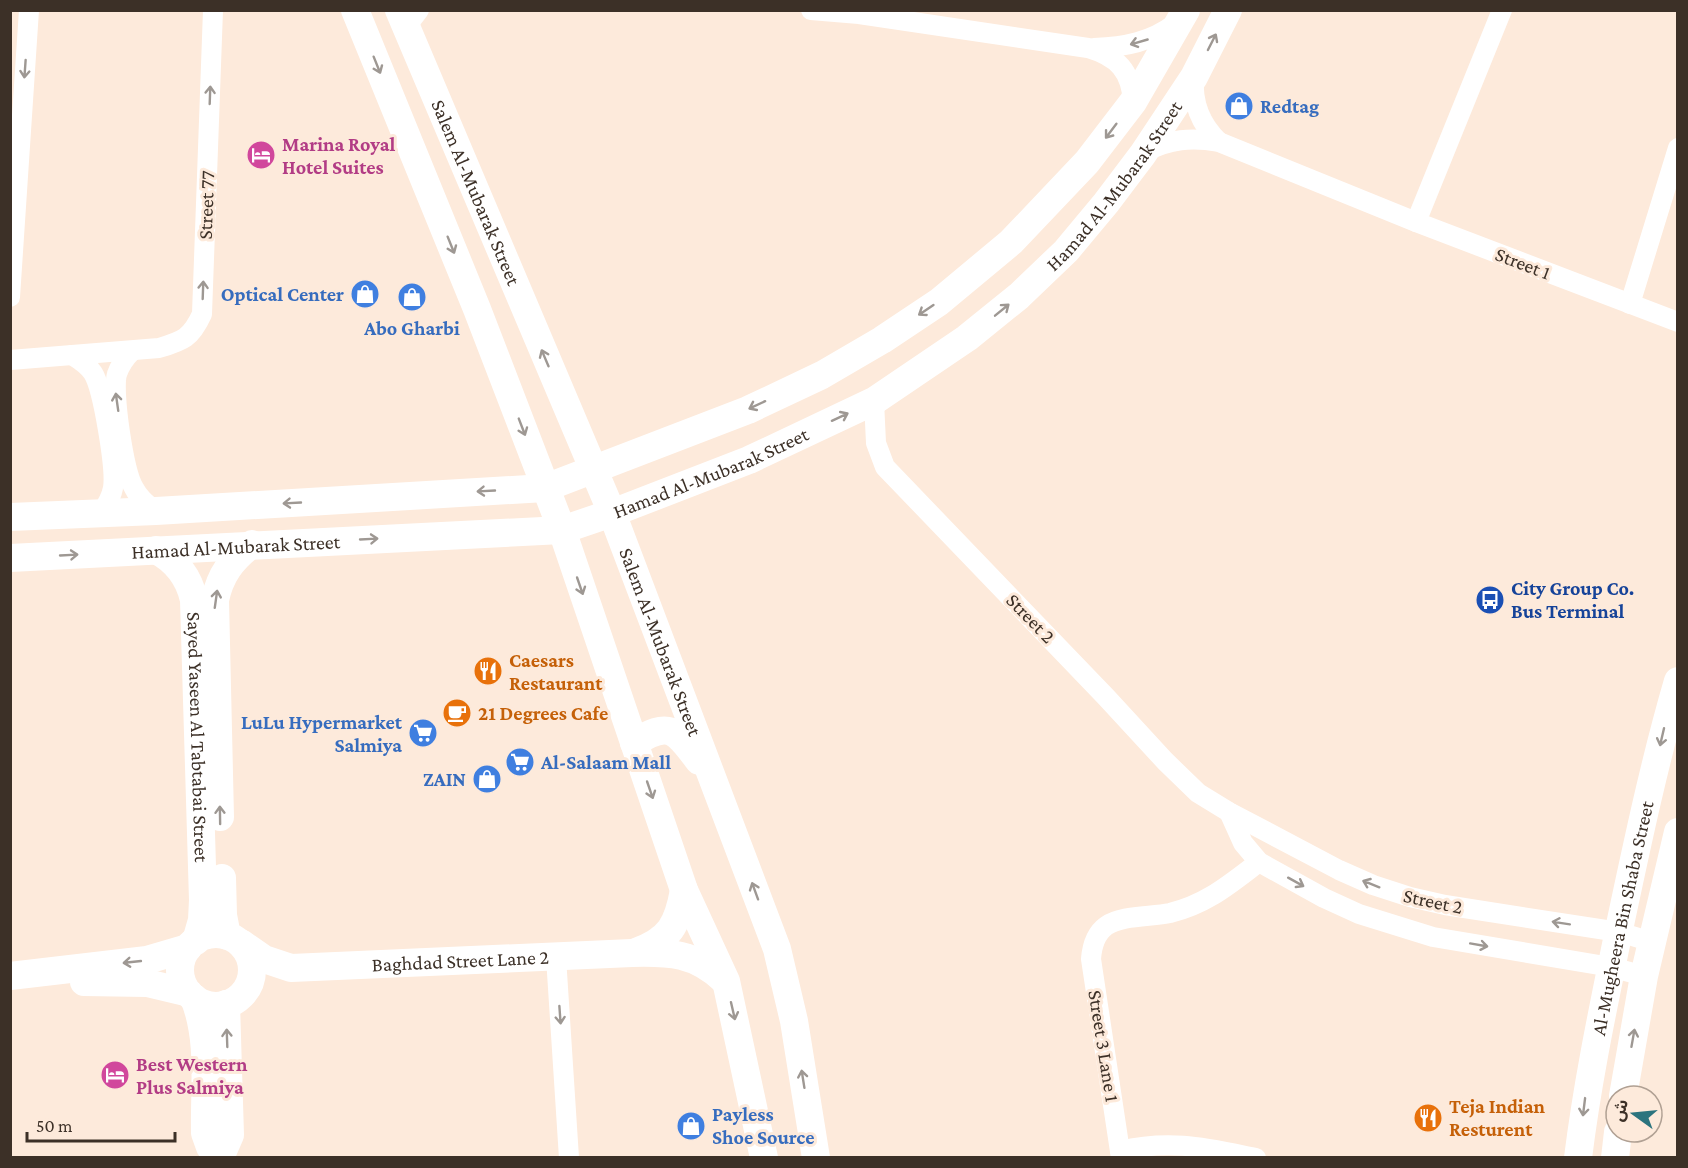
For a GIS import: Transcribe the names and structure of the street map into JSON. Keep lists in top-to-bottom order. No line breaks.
{"streets":{"main road":["Hamad Al-Mubarak Street","Salem Al-Mubarak Street","Sayed Yaseen Al Tabtabai Street","Al-Mugheera Bin Shaba Street","Baghdad Street Lane 2"],"street":["Street 77","Street 1","Street 2","Street 3 Lane 1"]},"crossings":[["Hamad Al-Mubarak Street","Salem Al-Mubarak Street"],["Hamad Al-Mubarak Street","Street 1"],["Hamad Al-Mubarak Street","Street 2"],["Hamad Al-Mubarak Street","Sayed Yaseen Al Tabtabai Street"],["Salem Al-Mubarak Street","Baghdad Street Lane 2"],["Street 2","Al-Mugheera Bin Shaba Street"],["Street 2","Street 3 Lane 1"],["Sayed Yaseen Al Tabtabai Street","Baghdad Street Lane 2"]],"one_way":["Street 77"],"places":{"shop":["Redtag","Optical Center","Abo Gharbi","ZAIN","Payless Shoe Source"],"hotel":["Marina Royal Hotel Suites","Best Western Plus Salmiya"],"bus stop":["City Group Co. Bus Terminal"],"restaurant":["Caesars Restaurant","Teja Indian Resturent"],"cafe":["21 Degrees Cafe"],"supermarket":["LuLu Hypermarket Salmiya","Al-Salaam Mall"]},"scale_bar":"50 m","north":"left"}
